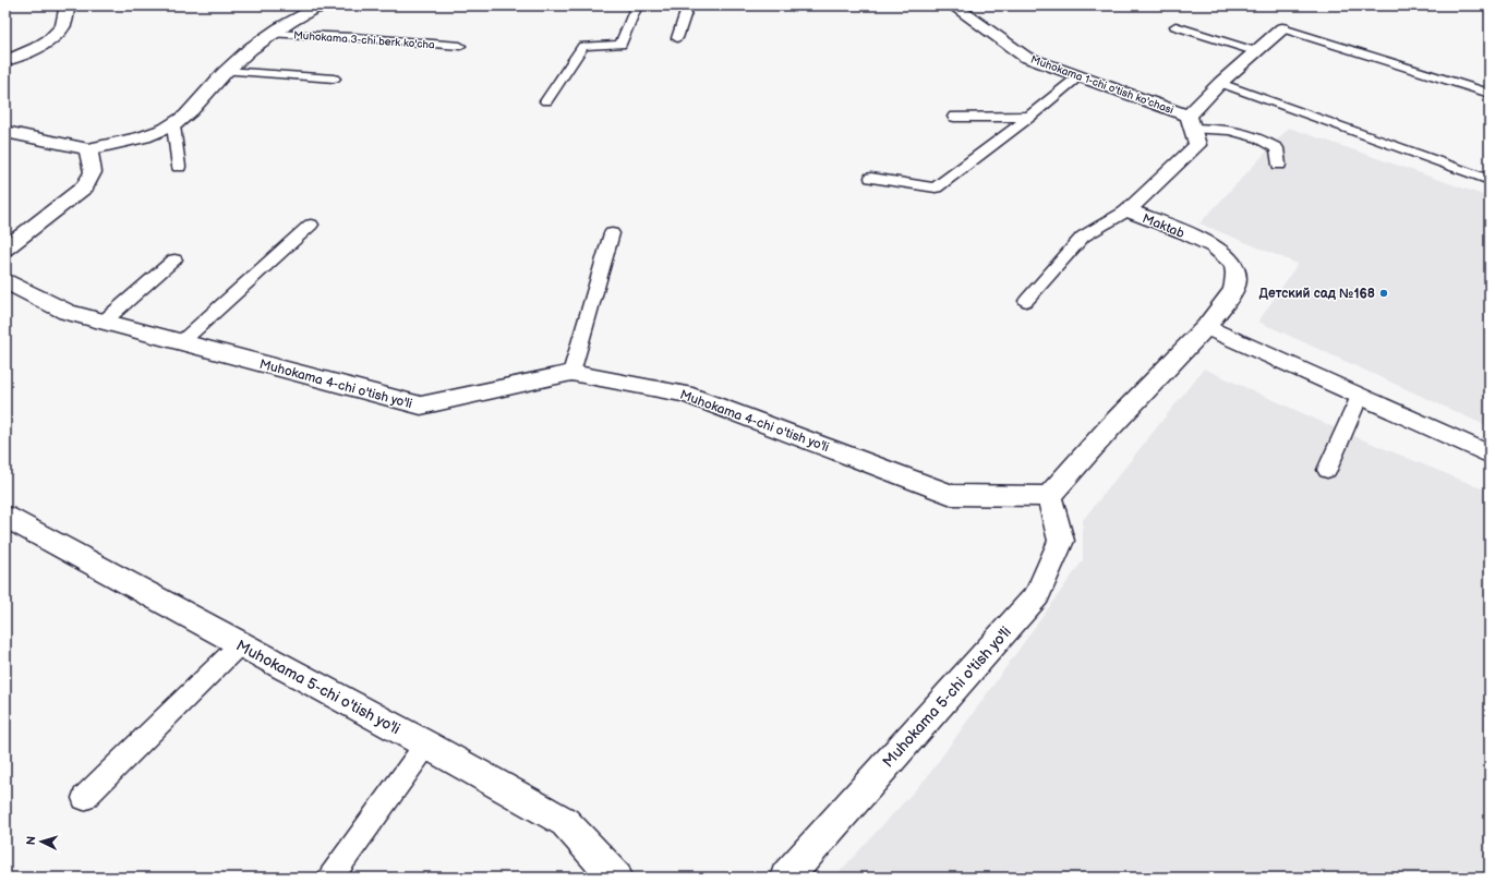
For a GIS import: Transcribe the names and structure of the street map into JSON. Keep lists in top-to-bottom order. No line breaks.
{"streets":{"street":["Muhokama 1-chi o'tish ko'chasi","Maktab","Muhokama 4-chi o'tish yo'li","Muhokama 5-chi o'tish yo'li"],"lane":["Muhokama 3-chi berk ko'cha"]},"crossings":[["Muhokama 1-chi o'tish ko'chasi","Maktab"],["Maktab","Muhokama 4-chi o'tish yo'li"],["Maktab","Muhokama 5-chi o'tish yo'li"],["Muhokama 4-chi o'tish yo'li","Muhokama 5-chi o'tish yo'li"]],"places":["Детский сад №168"],"north":"left"}
